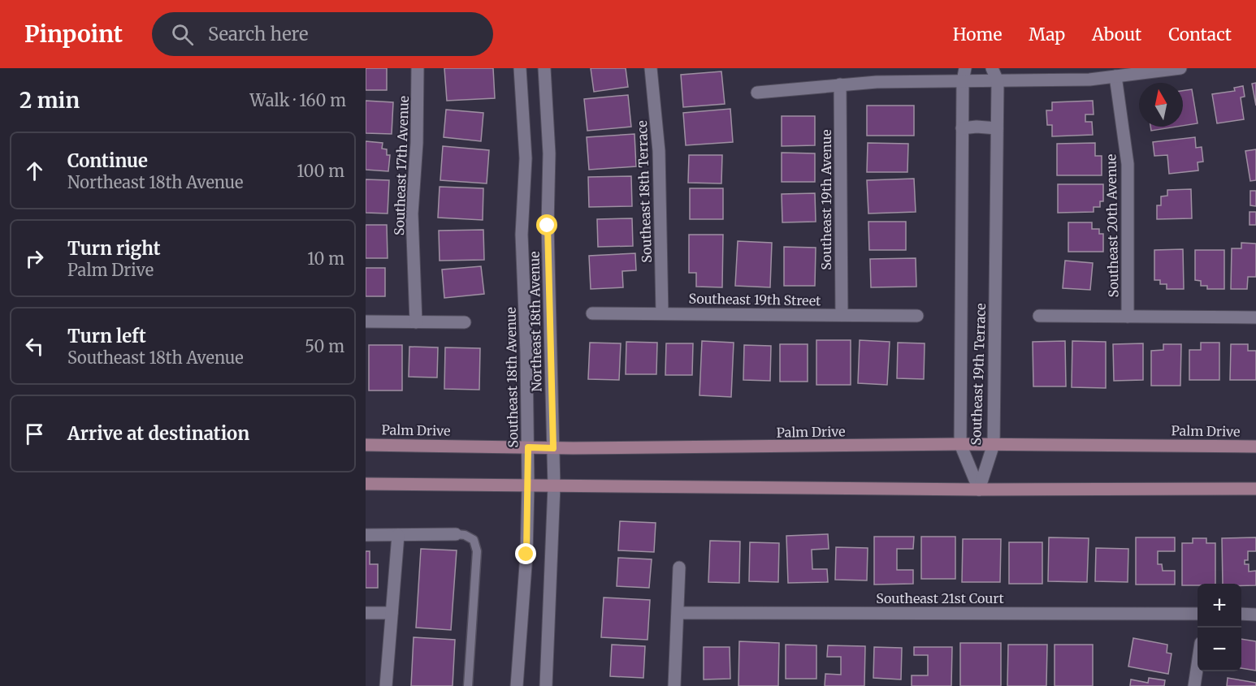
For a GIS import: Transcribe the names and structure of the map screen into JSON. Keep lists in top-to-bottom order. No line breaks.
{"streets":{"main road":["Palm Drive"],"street":["Southeast 17th Avenue","Southeast 18th Terrace","Southeast 19th Avenue","Southeast 20th Avenue","Southeast 19th Street","Northeast 18th Avenue","Southeast 19th Terrace","Southeast 18th Avenue","Southeast 21st Court"]},"crossings":[["Southeast 18th Terrace","Southeast 19th Street"],["Southeast 19th Avenue","Southeast 19th Street"],["Northeast 18th Avenue","Palm Drive"],["Southeast 19th Terrace","Palm Drive"],["Southeast 18th Avenue","Palm Drive"]],"north":"top","page":{"header":"Pinpoint","search":"Search here","nav":["Home","Map","About","Contact"],"heading":["2 min","Walk · 160 m"],"list":[["Continue","Northeast 18th Avenue","100 m"],["Turn right","Palm Drive","10 m"],["Turn left","Southeast 18th Avenue","50 m"],"Arrive at destination"],"map_buttons":["+","−"]}}
